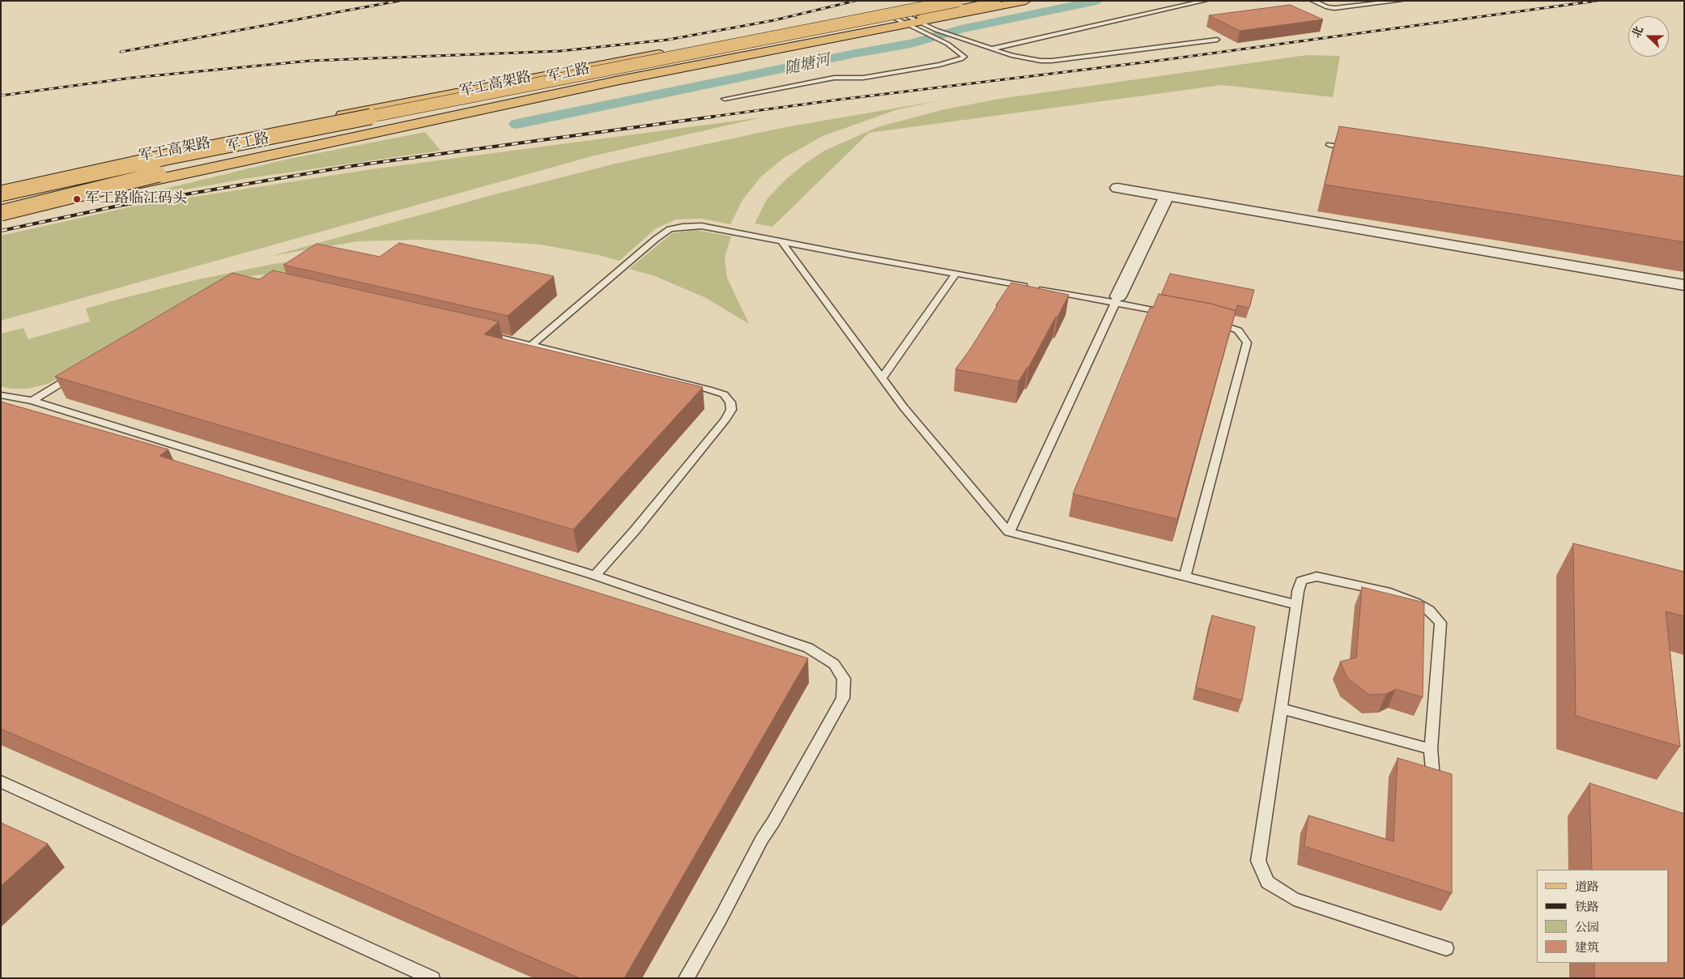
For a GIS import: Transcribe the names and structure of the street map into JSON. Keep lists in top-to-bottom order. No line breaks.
{"streets":{"main road":["军工路","军工高架路"]},"water":["随塘河"],"places":["军工路临江码头"],"legend":["道路","铁路","公园","建筑"],"north":"left"}
